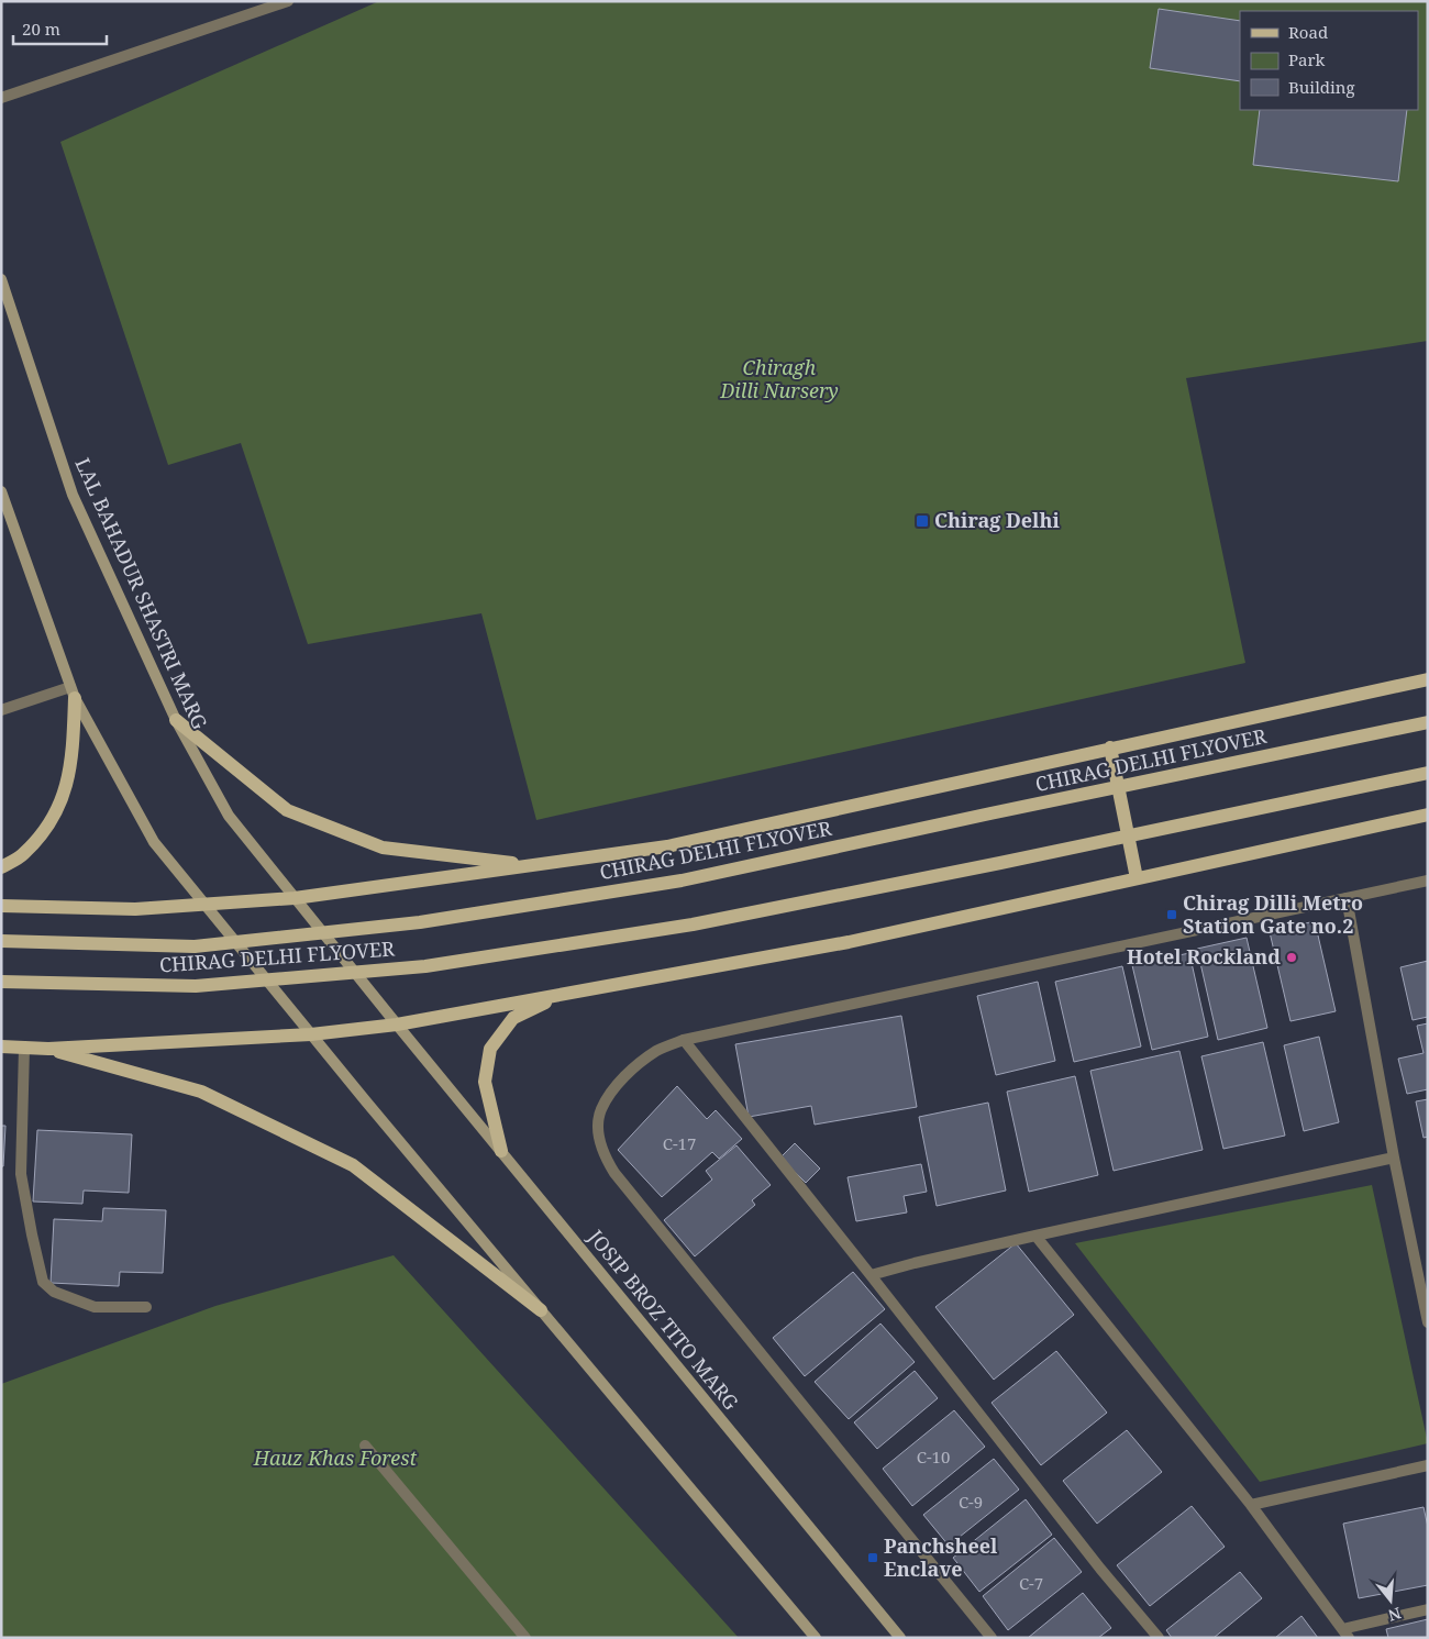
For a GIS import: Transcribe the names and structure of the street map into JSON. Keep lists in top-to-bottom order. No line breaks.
{"streets":{"main road":["LAL BAHADUR SHASTRI MARG","CHIRAG DELHI FLYOVER","JOSIP BROZ TITO MARG"]},"crossings":[["LAL BAHADUR SHASTRI MARG","JOSIP BROZ TITO MARG"]],"parks":["Chiragh Dilli Nursery","Hauz Khas Forest"],"places":{"transit":["Chirag Delhi","Chirag Dilli Metro Station Gate no.2","Panchsheel Enclave"],"other":["Hotel Rockland"]},"house_numbers":["C-17","C-10","C-9","C-7"],"legend":["Road","Park","Building"],"scale_bar":"20 m","north":"bottom"}
